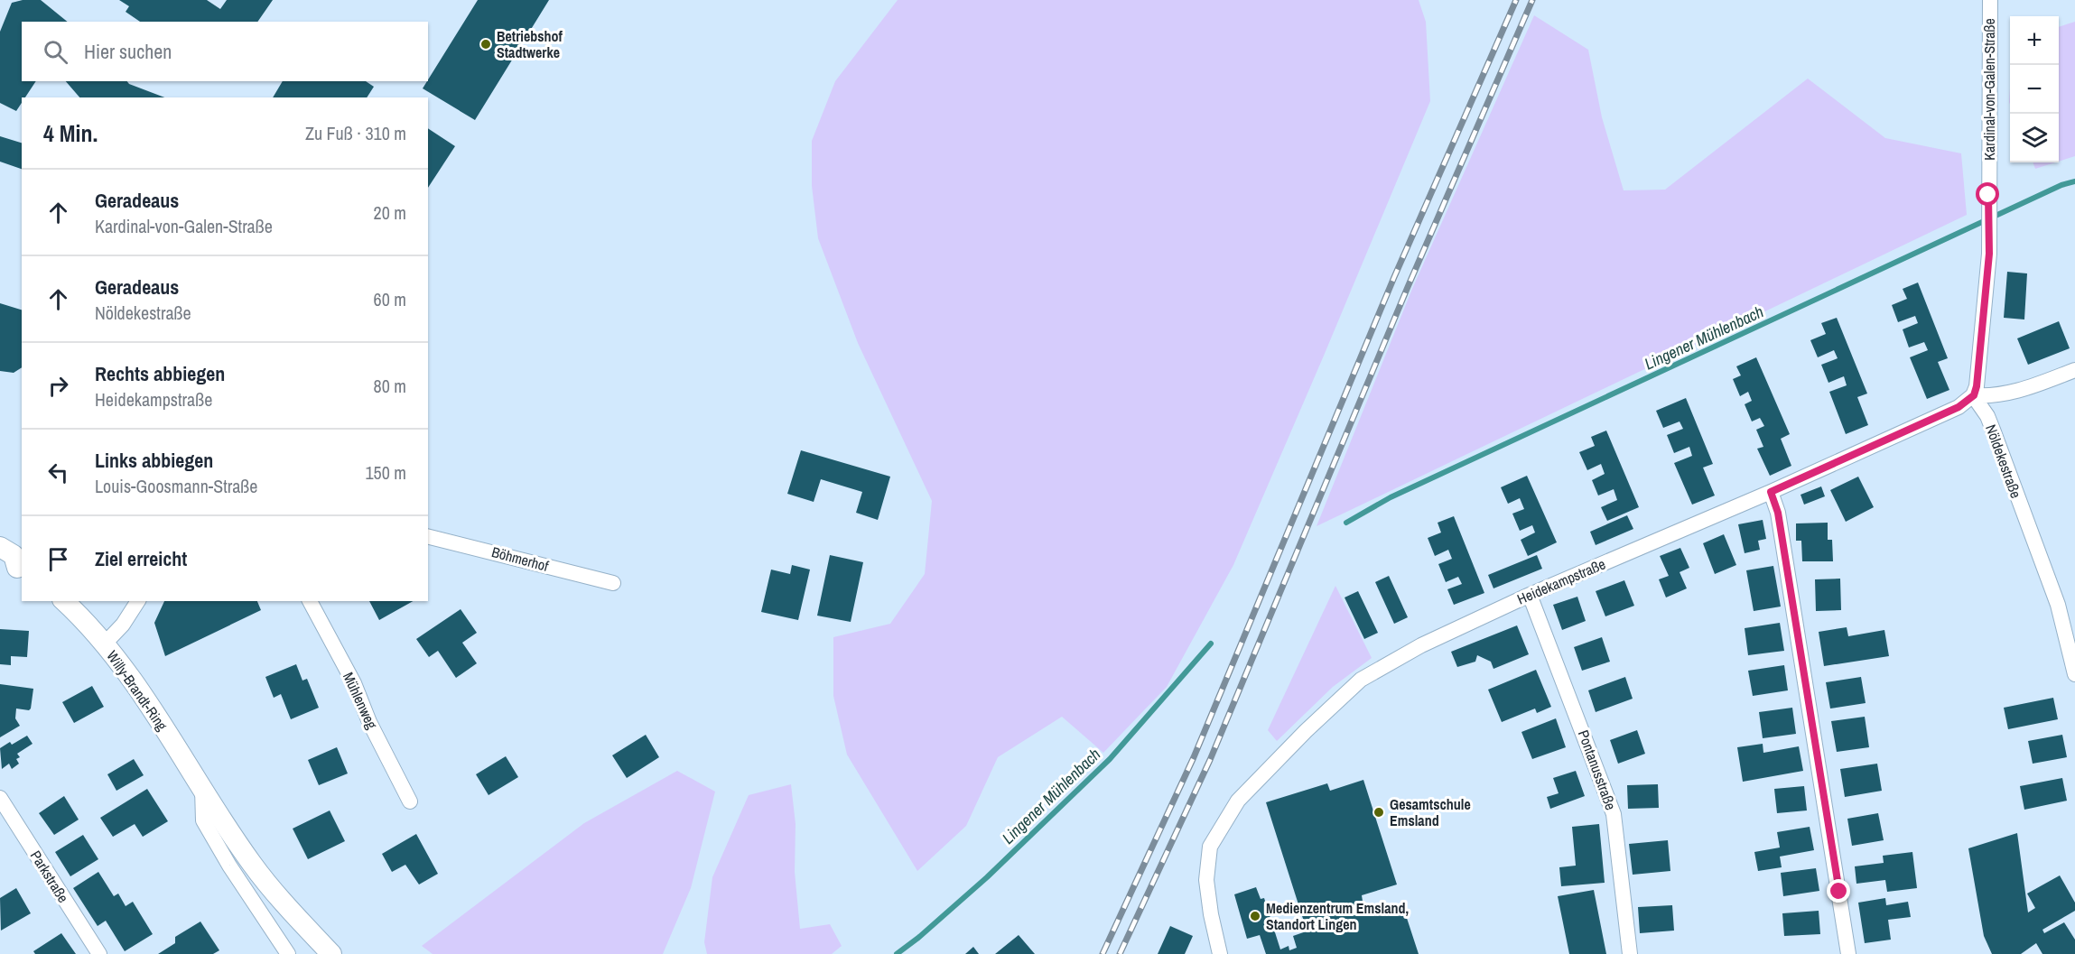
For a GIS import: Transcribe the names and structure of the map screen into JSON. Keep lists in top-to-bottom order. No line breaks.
{"streets":{"main road":["Willy-Brandt-Ring"],"street":["Kardinal-von-Galen-Straße","Nöldekestraße","Böhmerhof","Heidekampstraße","Mühlenweg","Pontanusstraße","Parkstraße"]},"crossings":[["Kardinal-von-Galen-Straße","Nöldekestraße"],["Kardinal-von-Galen-Straße","Heidekampstraße"],["Nöldekestraße","Heidekampstraße"],["Heidekampstraße","Pontanusstraße"]],"water":["Lingener Mühlenbach"],"places":["Betriebshof Stadtwerke","Gesamtschule Emsland","Medienzentrum Emsland, Standort Lingen"],"page":{"map_buttons":["+","−"],"search":"Hier suchen","heading":["4 Min.","Zu Fuß · 310 m"],"list":[["Geradeaus","Kardinal-von-Galen-Straße","20 m"],["Geradeaus","Nöldekestraße","60 m"],["Rechts abbiegen","Heidekampstraße","80 m"],["Links abbiegen","Louis-Goosmann-Straße","150 m"],"Ziel erreicht"]}}
